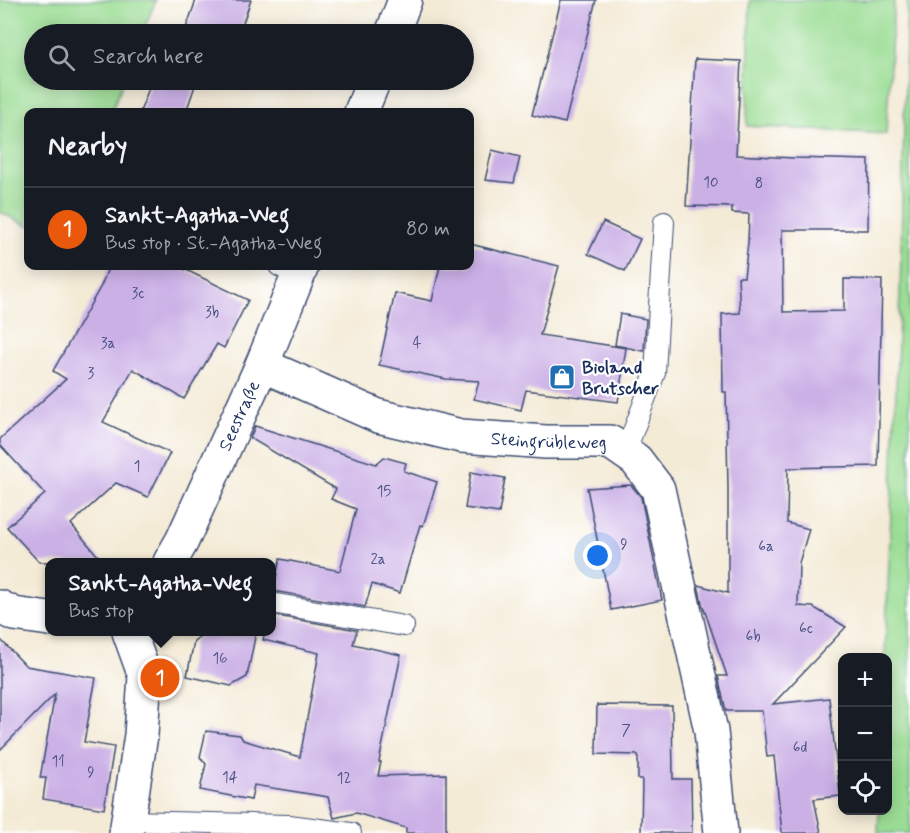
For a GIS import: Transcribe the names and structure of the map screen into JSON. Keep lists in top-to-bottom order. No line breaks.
{"streets":{"street":["Seestraße","Steingrübleweg"]},"crossings":[["Seestraße","Steingrübleweg"]],"places":{"shop":["Bioland Brutscher"]},"house_numbers":["10","8","3c","3b","4","3a","3","1","15","9","6a","2a","6c","6b","16","7","6d","11","9","14","12"],"page":{"search":"Search here","heading":"Nearby","list":[{"mark":"1","name":"Sankt-Agatha-Weg","note":"Bus stop · St.-Agatha-Weg","value":"80 m"}],"popup":["Sankt-Agatha-Weg","Bus stop"],"map_buttons":["+","−"],"pins":"1"}}
